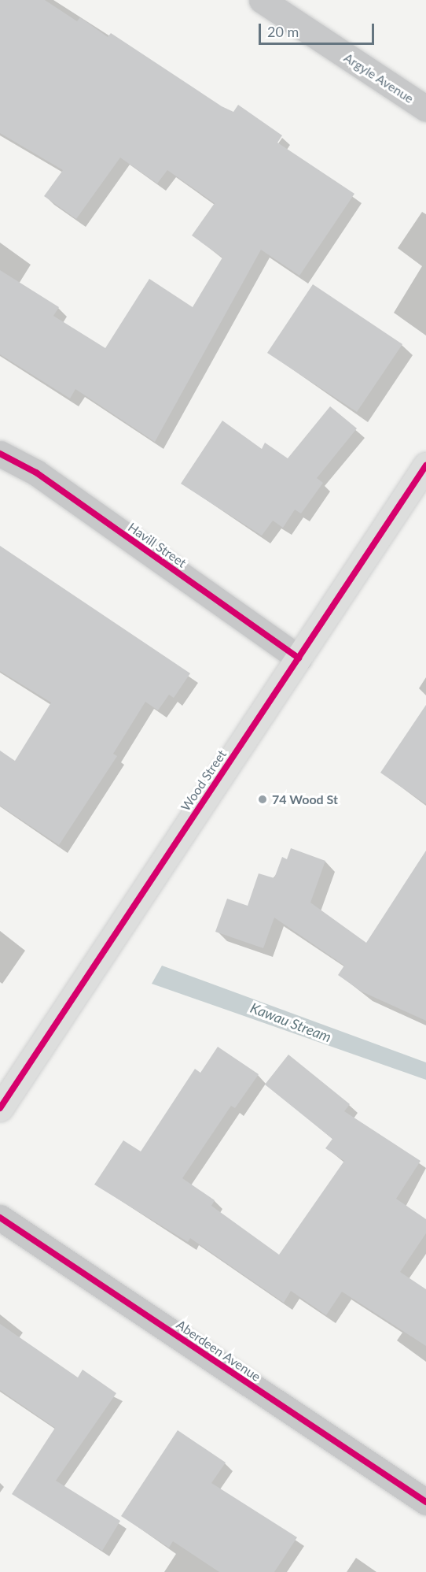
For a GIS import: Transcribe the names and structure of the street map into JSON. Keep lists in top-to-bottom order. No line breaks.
{"streets":{"street":["Argyle Avenue","Havill Street","Wood Street","Aberdeen Avenue"]},"crossings":[["Havill Street","Wood Street"]],"water":["Kawau Stream"],"places":["74 Wood St"],"scale_bar":"20 m"}
